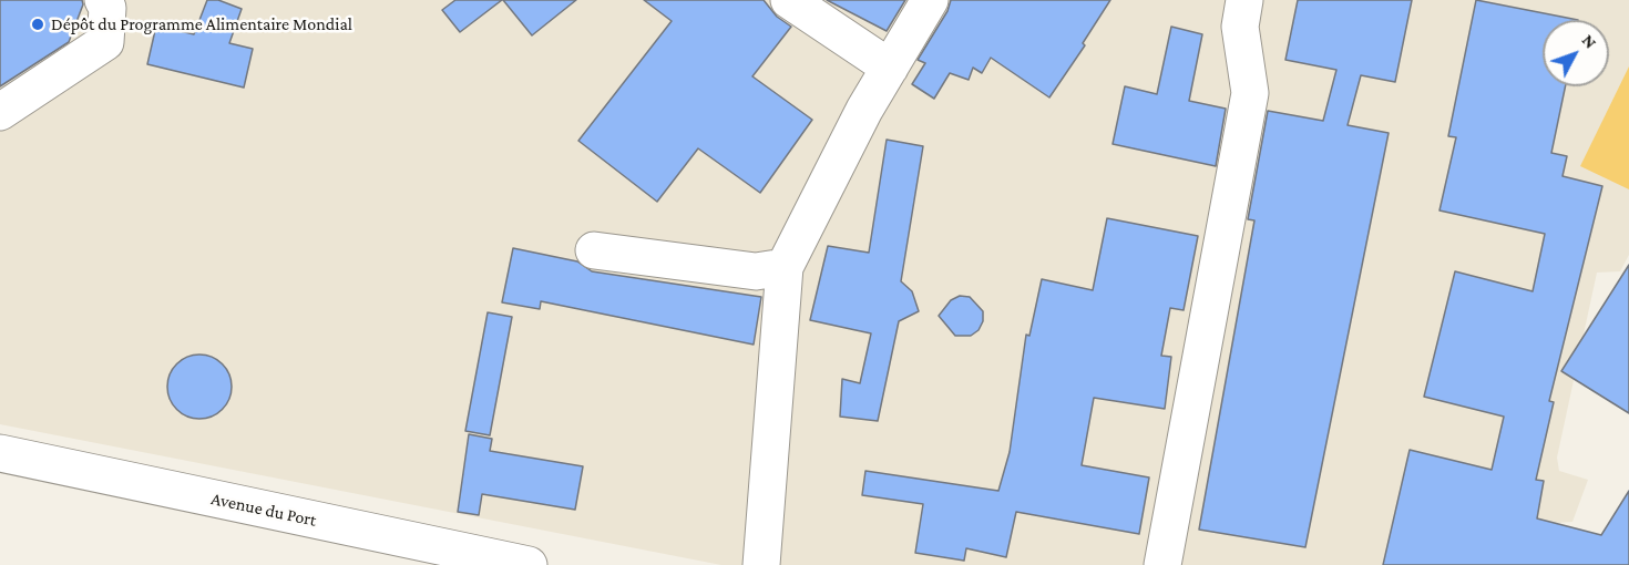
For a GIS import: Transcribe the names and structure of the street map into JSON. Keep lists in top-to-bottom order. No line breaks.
{"streets":{"main road":["Avenue du Port"]},"places":["Dépôt du Programme Alimentaire Mondial"],"north":"top right"}
